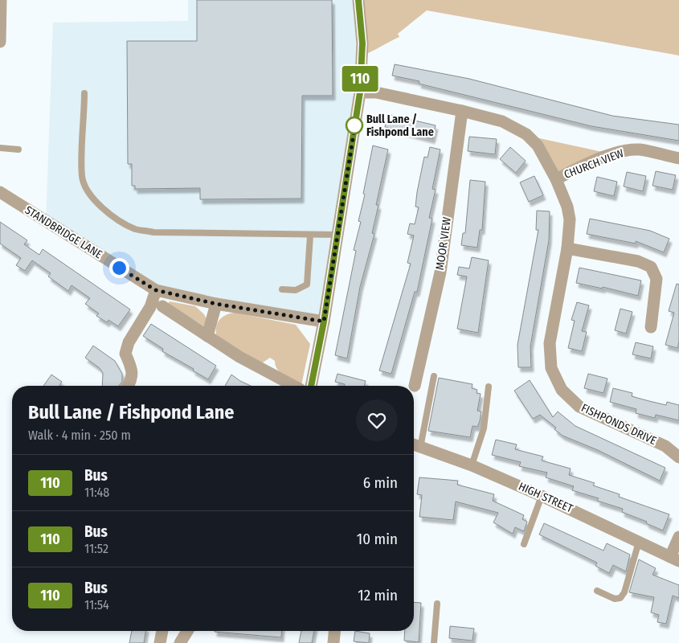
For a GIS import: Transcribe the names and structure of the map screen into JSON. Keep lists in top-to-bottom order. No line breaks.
{"streets":{"street":["CHURCH VIEW","STANDBRIDGE LANE","MOOR VIEW","FISHPONDS DRIVE","HIGH STREET"]},"crossings":[["CHURCH VIEW","FISHPONDS DRIVE"],["MOOR VIEW","FISHPONDS DRIVE"]],"places":["Bull Lane / Fishpond Lane"],"lines":["bus line 110"],"page":{"on_map":"110","heading":["Bull Lane / Fishpond Lane","Walk · 4 min · 250 m"],"list":[{"mark":"110","name":"Bus","note":"11:48","value":"6 min"},{"mark":"110","name":"Bus","note":"11:52","value":"10 min"},{"mark":"110","name":"Bus","note":"11:54","value":"12 min"}]}}
